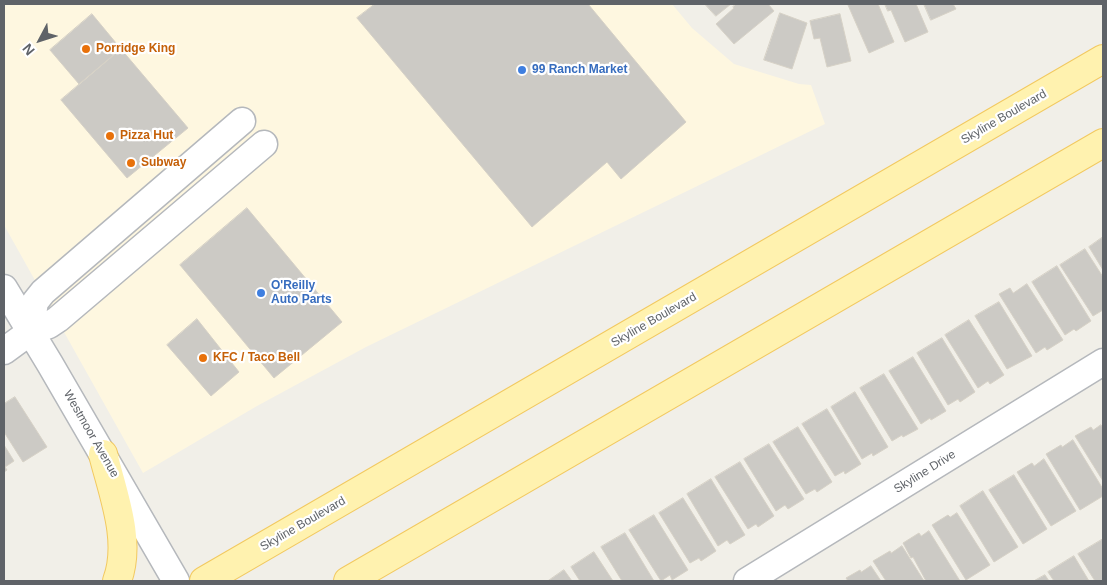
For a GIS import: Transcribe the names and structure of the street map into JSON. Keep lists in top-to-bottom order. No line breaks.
{"streets":{"main road":["Skyline Boulevard"],"street":["Westmoor Avenue","Skyline Drive"]},"places":["Porridge King","99 Ranch Market","Pizza Hut","Subway","O'Reilly Auto Parts","KFC / Taco Bell"],"north":"bottom left"}
